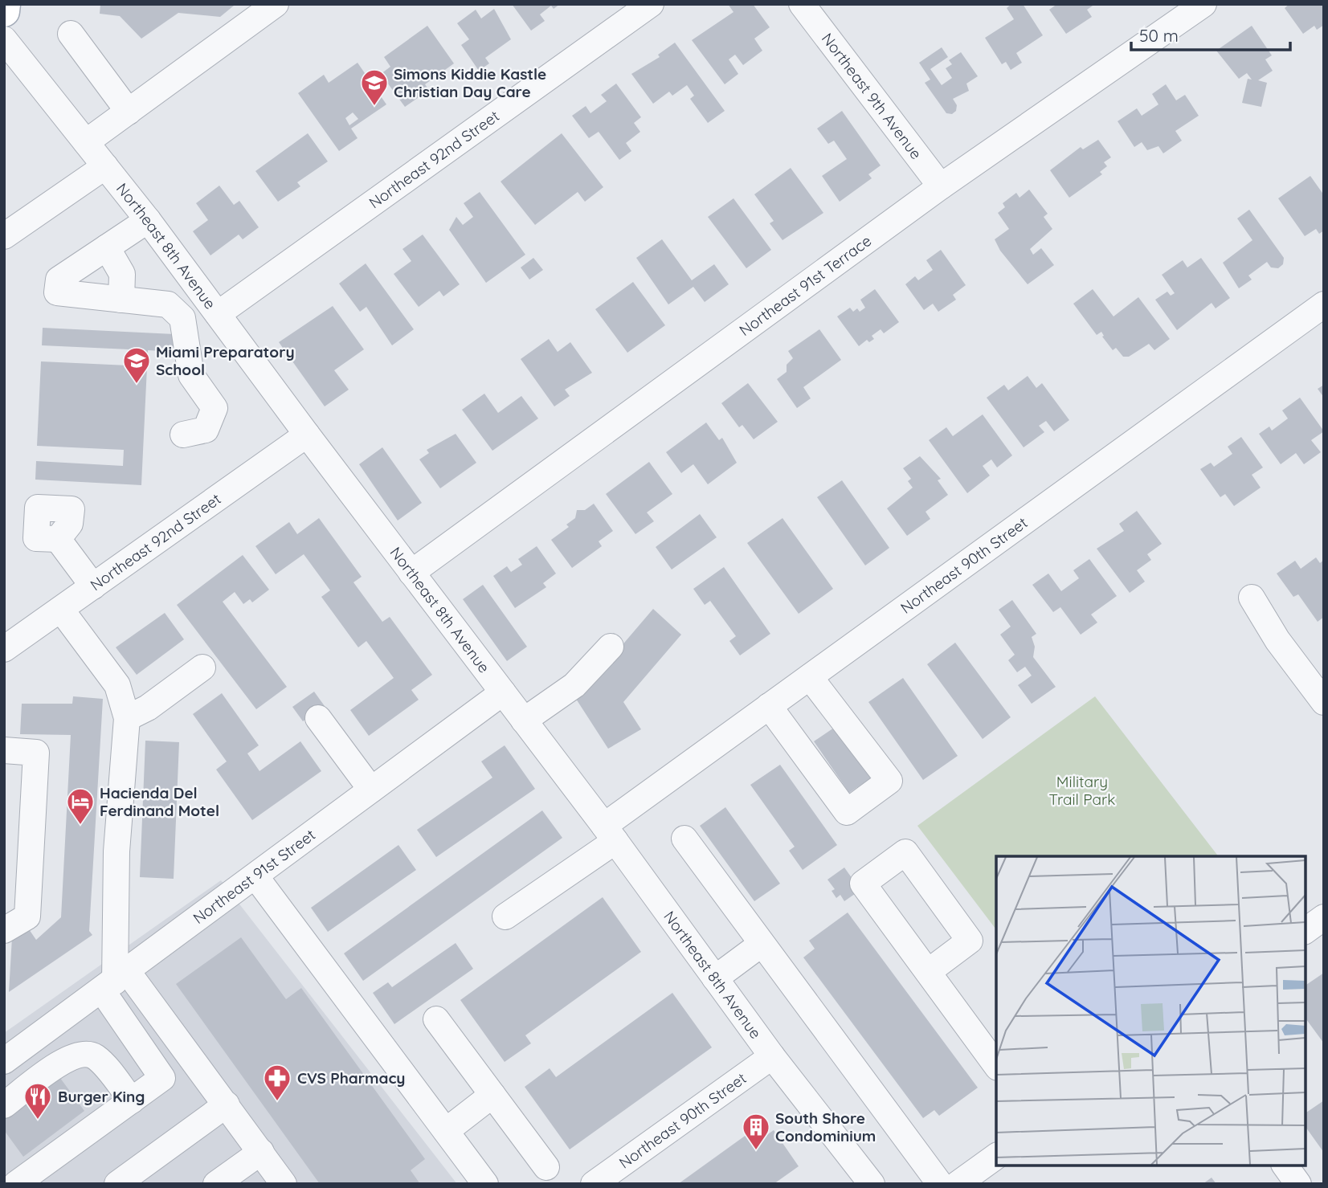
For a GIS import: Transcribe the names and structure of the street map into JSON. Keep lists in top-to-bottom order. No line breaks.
{"streets":{"street":["Northeast 9th Avenue","Northeast 92nd Street","Northeast 8th Avenue","Northeast 91st Terrace","Northeast 90th Street","Northeast 91st Street"]},"crossings":[["Northeast 9th Avenue","Northeast 91st Terrace"],["Northeast 92nd Street","Northeast 8th Avenue"],["Northeast 8th Avenue","Northeast 91st Terrace"],["Northeast 8th Avenue","Northeast 90th Street"],["Northeast 8th Avenue","Northeast 91st Street"]],"parks":["Military Trail Park"],"places":{"school or university":["Simons Kiddie Kastle Christian Day Care","Miami Preparatory School"],"hotel":["Hacienda Del Ferdinand Motel"],"pharmacy":["CVS Pharmacy"],"restaurant":["Burger King"],"building":["South Shore Condominium"]},"scale_bar":"50 m"}
